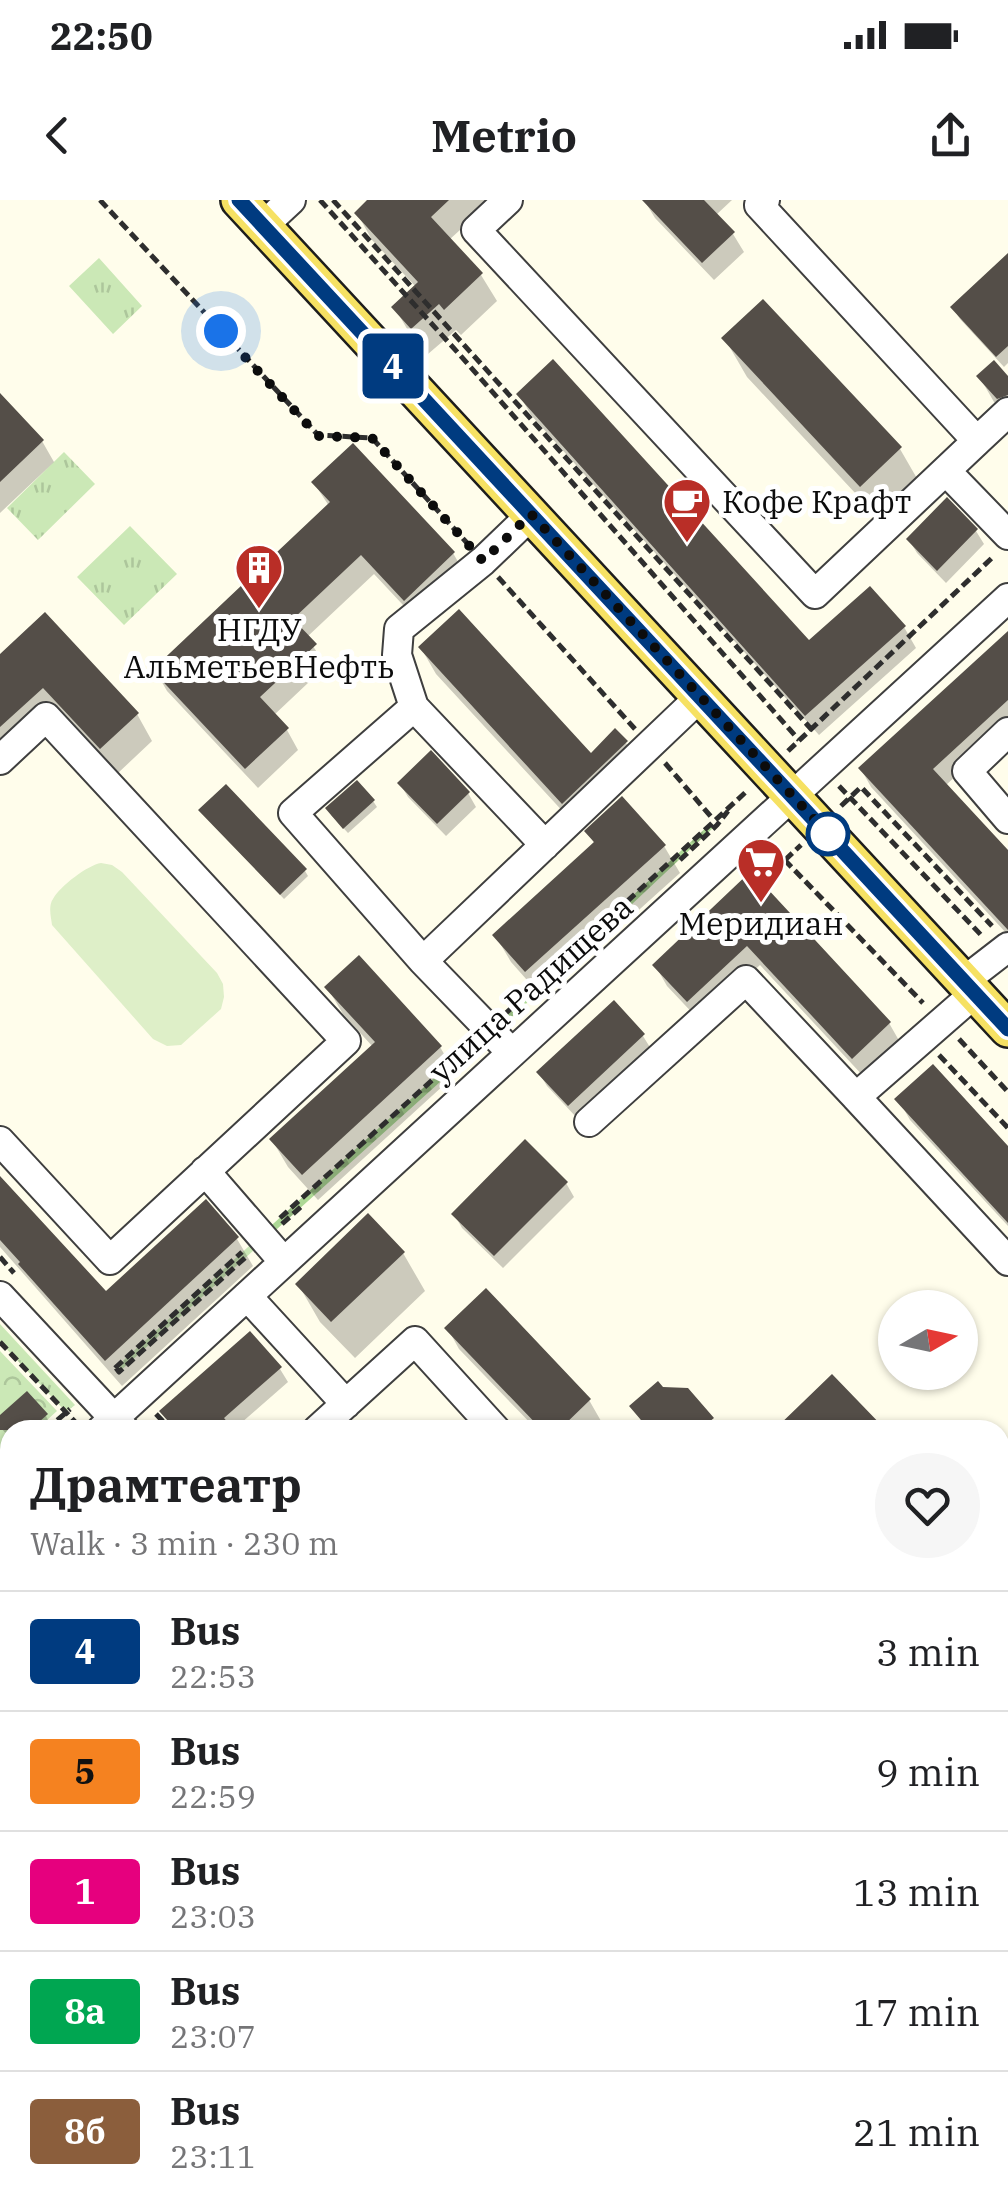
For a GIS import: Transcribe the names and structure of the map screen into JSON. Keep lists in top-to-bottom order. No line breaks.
{"streets":{"street":["улица Радищева"]},"places":{"cafe":["Кофе Крафт"],"building":["НГДУ АльметьевНефть"],"supermarket":["Меридиан"]},"lines":["bus line 4"],"north":"right","page":{"status":"22:50","header":"Metrio","on_map":"4","heading":["Драмтеатр","Walk · 3 min · 230 m"],"list":[{"mark":"4","name":"Bus","note":"22:53","value":"3 min"},{"mark":"5","name":"Bus","note":"22:59","value":"9 min"},{"mark":"1","name":"Bus","note":"23:03","value":"13 min"},{"mark":"8а","name":"Bus","note":"23:07","value":"17 min"},{"mark":"8б","name":"Bus","note":"23:11","value":"21 min"}]}}
